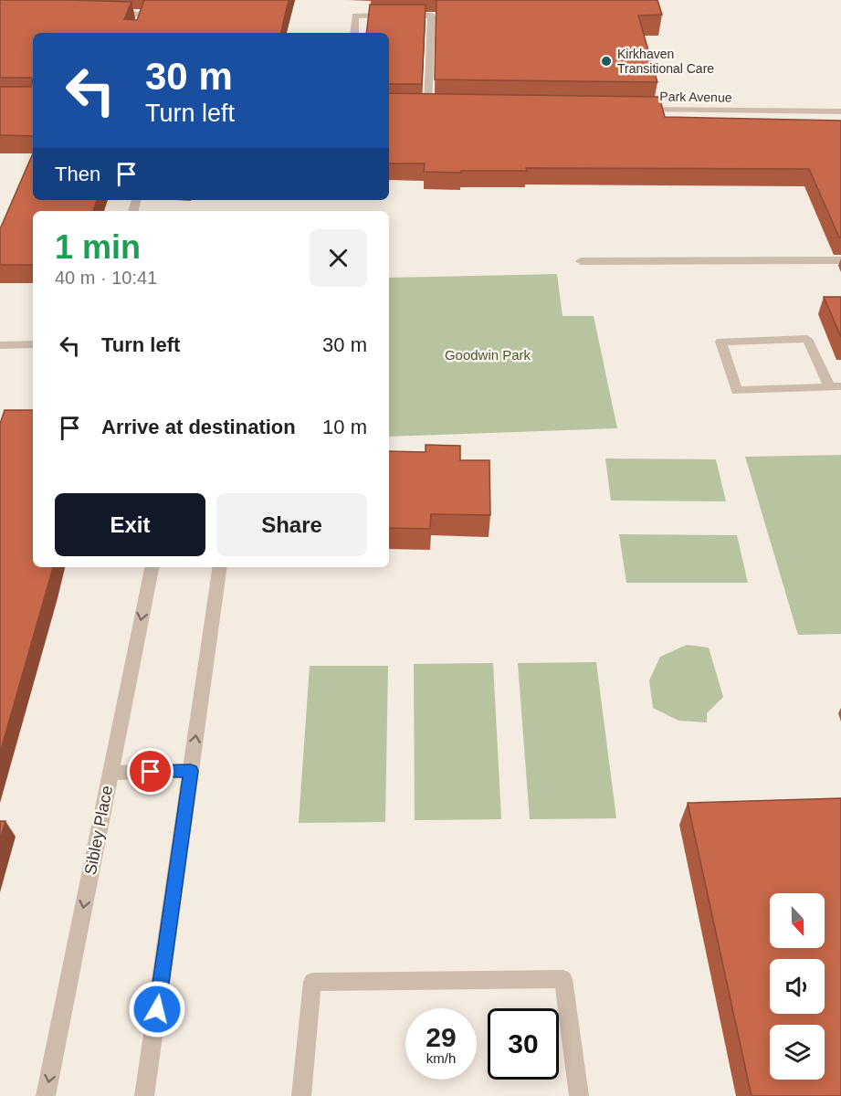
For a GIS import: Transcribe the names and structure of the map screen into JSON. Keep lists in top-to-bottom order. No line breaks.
{"streets":{"street":["Park Avenue","Sibley Place"]},"parks":["Goodwin Park"],"places":["Kirkhaven Transitional Care"],"north":"bottom","page":{"turn":["30 m","Turn left"],"then":"Then","heading":["1 min","40 m · 10:41"],"list":[{"name":"Turn left","value":"30 m"},{"name":"Arrive at destination","value":"10 m"}],"buttons":["Exit","Share"],"speed":"29 km/h","limit":"30"}}
